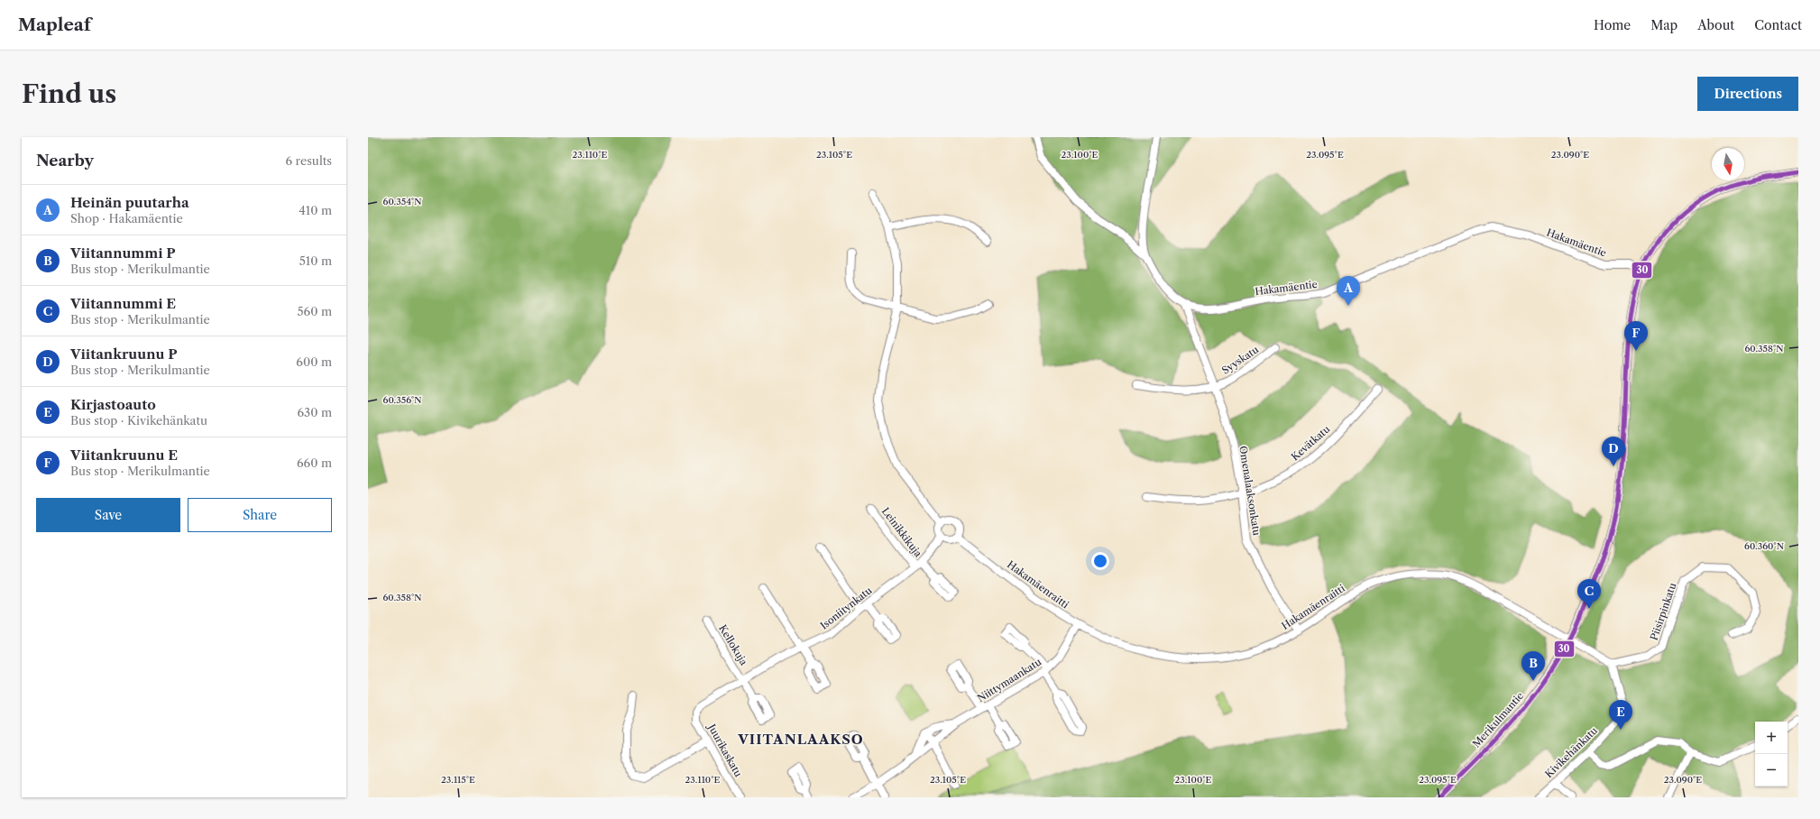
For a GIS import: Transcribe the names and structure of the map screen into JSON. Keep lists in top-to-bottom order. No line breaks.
{"streets":{"street":["Hakamäentie","Syyskatu","Kevätkatu","Omenalaaksonkatu","Leinikkikuja","Hakamäenraitti","Isoniitynkatu","Piisirpinkatu","Kellokuja","Niittymaankatu","Merikulmantie","Juurikaskatu","Kivikehänkatu"]},"crossings":[["Hakamäentie","Omenalaaksonkatu"],["Hakamäentie","Merikulmantie"],["Syyskatu","Omenalaaksonkatu"],["Kevätkatu","Omenalaaksonkatu"],["Omenalaaksonkatu","Hakamäenraitti"],["Leinikkikuja","Isoniitynkatu"],["Hakamäenraitti","Isoniitynkatu"],["Hakamäenraitti","Niittymaankatu"],["Hakamäenraitti","Merikulmantie"],["Isoniitynkatu","Kellokuja"],["Isoniitynkatu","Juurikaskatu"],["Piisirpinkatu","Kivikehänkatu"]],"districts":["VIITANLAAKSO"],"lines":["transit line 30"],"north":"bottom","page":{"header":"Mapleaf","nav":["Home","Map","About","Contact"],"buttons":["Directions",["Save","Share"]],"title":"Find us","heading":["Nearby","6 results"],"list":[{"mark":"A","name":"Heinän puutarha","note":"Shop · Hakamäentie","value":"410 m"},{"mark":"B","name":"Viitannummi P","note":"Bus stop · Merikulmantie","value":"510 m"},{"mark":"C","name":"Viitannummi E","note":"Bus stop · Merikulmantie","value":"560 m"},{"mark":"D","name":"Viitankruunu P","note":"Bus stop · Merikulmantie","value":"600 m"},{"mark":"E","name":"Kirjastoauto","note":"Bus stop · Kivikehänkatu","value":"630 m"},{"mark":"F","name":"Viitankruunu E","note":"Bus stop · Merikulmantie","value":"660 m"}],"pins":["A","F","D","C","B","E"],"map_buttons":["+","−"]},"coordinates":["23.095°E","23.110°E","23.105°E","23.100°E","23.090°E","60.354°N","60.358°N","60.356°N","60.360°N","23.115°E"]}
